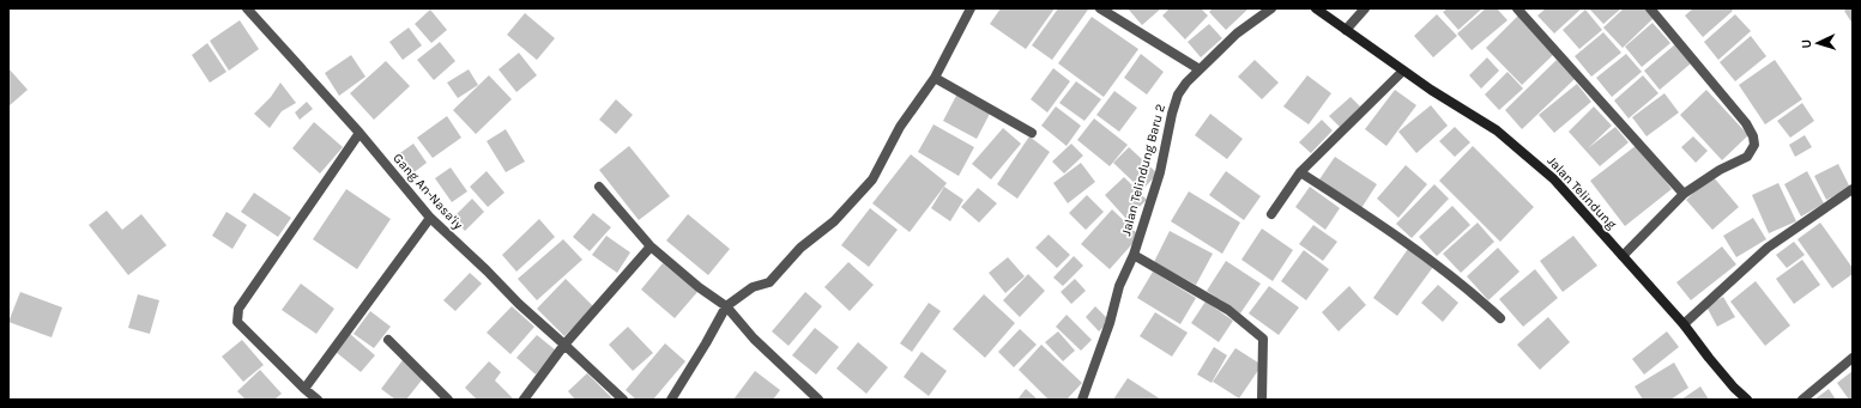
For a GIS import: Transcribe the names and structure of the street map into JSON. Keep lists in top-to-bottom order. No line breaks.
{"streets":{"main road":["Jalan Telindung"],"street":["Jalan Telindung Baru 2","Gang An-Nasa'iy"]},"north":"left"}
